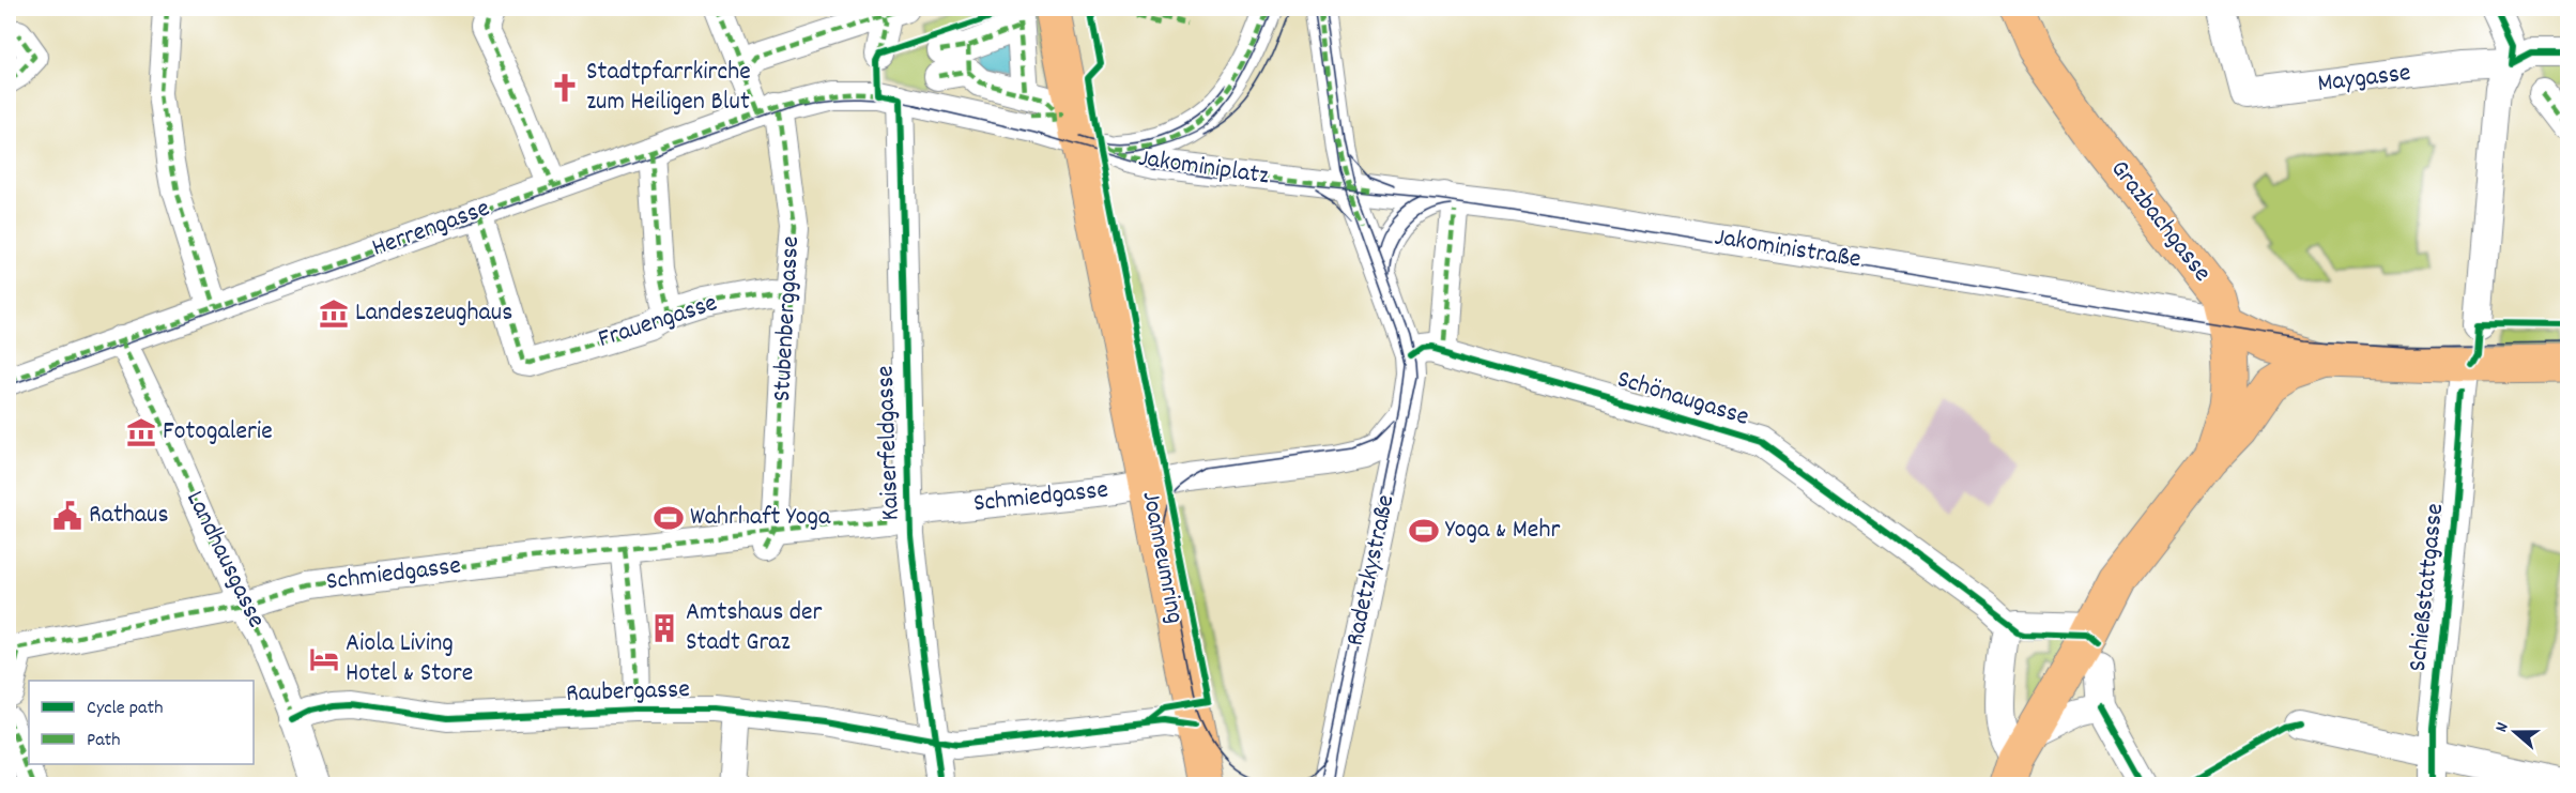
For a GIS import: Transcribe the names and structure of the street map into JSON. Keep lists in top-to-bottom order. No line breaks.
{"streets":{"main road":["Grazbachgasse","Joanneumring"],"street":["Maygasse","Jakominiplatz","Herrengasse","Jakoministraße","Stubenberggasse","Frauengasse","Schönaugasse","Kaiserfeldgasse","Schmiedgasse","Landhausgasse","Radetzkystraße","Schießstattgasse","Raubergasse"]},"crossings":[["Jakominiplatz","Jakoministraße"],["Grazbachgasse","Jakoministraße"],["Herrengasse","Stubenberggasse"],["Herrengasse","Frauengasse"],["Herrengasse","Kaiserfeldgasse"],["Herrengasse","Joanneumring"],["Herrengasse","Landhausgasse"],["Stubenberggasse","Frauengasse"],["Stubenberggasse","Schmiedgasse"],["Schönaugasse","Radetzkystraße"],["Kaiserfeldgasse","Schmiedgasse"],["Kaiserfeldgasse","Raubergasse"],["Schmiedgasse","Joanneumring"],["Schmiedgasse","Landhausgasse"],["Schmiedgasse","Radetzkystraße"],["Joanneumring","Raubergasse"],["Landhausgasse","Raubergasse"]],"places":{"church":["Stadtpfarrkirche zum Heiligen Blut"],"museum":["Landeszeughaus","Fotogalerie"],"public building":["Rathaus"],"sports":["Wahrhaft Yoga","Yoga & Mehr"],"building":["Amtshaus der Stadt Graz"],"hotel":["Aiola Living Hotel & Store"]},"legend":["Cycle path","Path"],"north":"left"}
